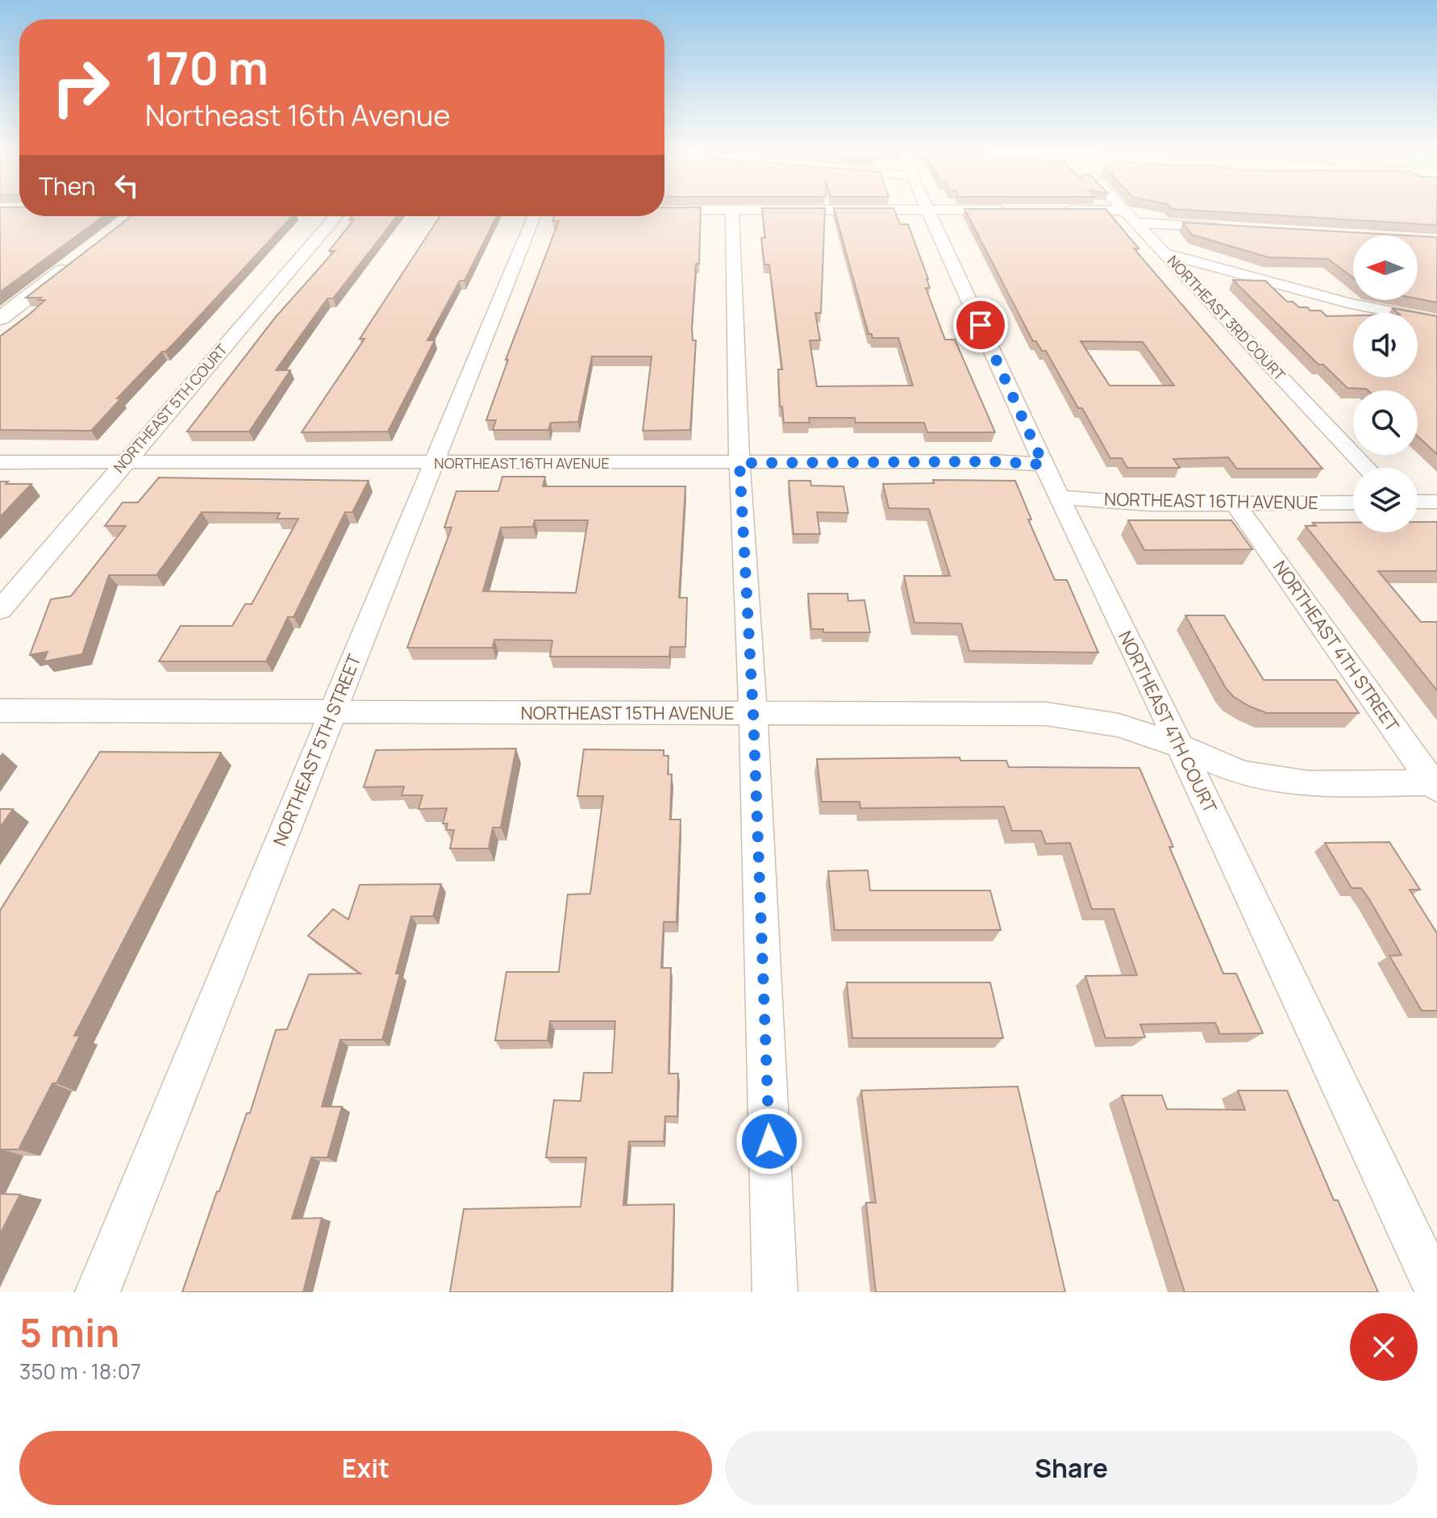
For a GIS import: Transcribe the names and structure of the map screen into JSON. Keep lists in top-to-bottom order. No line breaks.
{"streets":{"street":["NORTHEAST 3RD COURT","NORTHEAST 5TH COURT","NORTHEAST 16TH AVENUE","NORTHEAST 4TH STREET","NORTHEAST 15TH AVENUE","NORTHEAST 4TH COURT","NORTHEAST 5TH STREET"]},"crossings":[["NORTHEAST 5TH COURT","NORTHEAST 16TH AVENUE"],["NORTHEAST 16TH AVENUE","NORTHEAST 4TH STREET"],["NORTHEAST 16TH AVENUE","NORTHEAST 4TH COURT"],["NORTHEAST 16TH AVENUE","NORTHEAST 5TH STREET"],["NORTHEAST 4TH STREET","NORTHEAST 15TH AVENUE"],["NORTHEAST 15TH AVENUE","NORTHEAST 4TH COURT"],["NORTHEAST 15TH AVENUE","NORTHEAST 5TH STREET"]],"north":"left","page":{"turn":["170 m","Northeast 16th Avenue"],"then":"Then","heading":["5 min","350 m · 18:07"],"buttons":["Exit","Share"]}}
